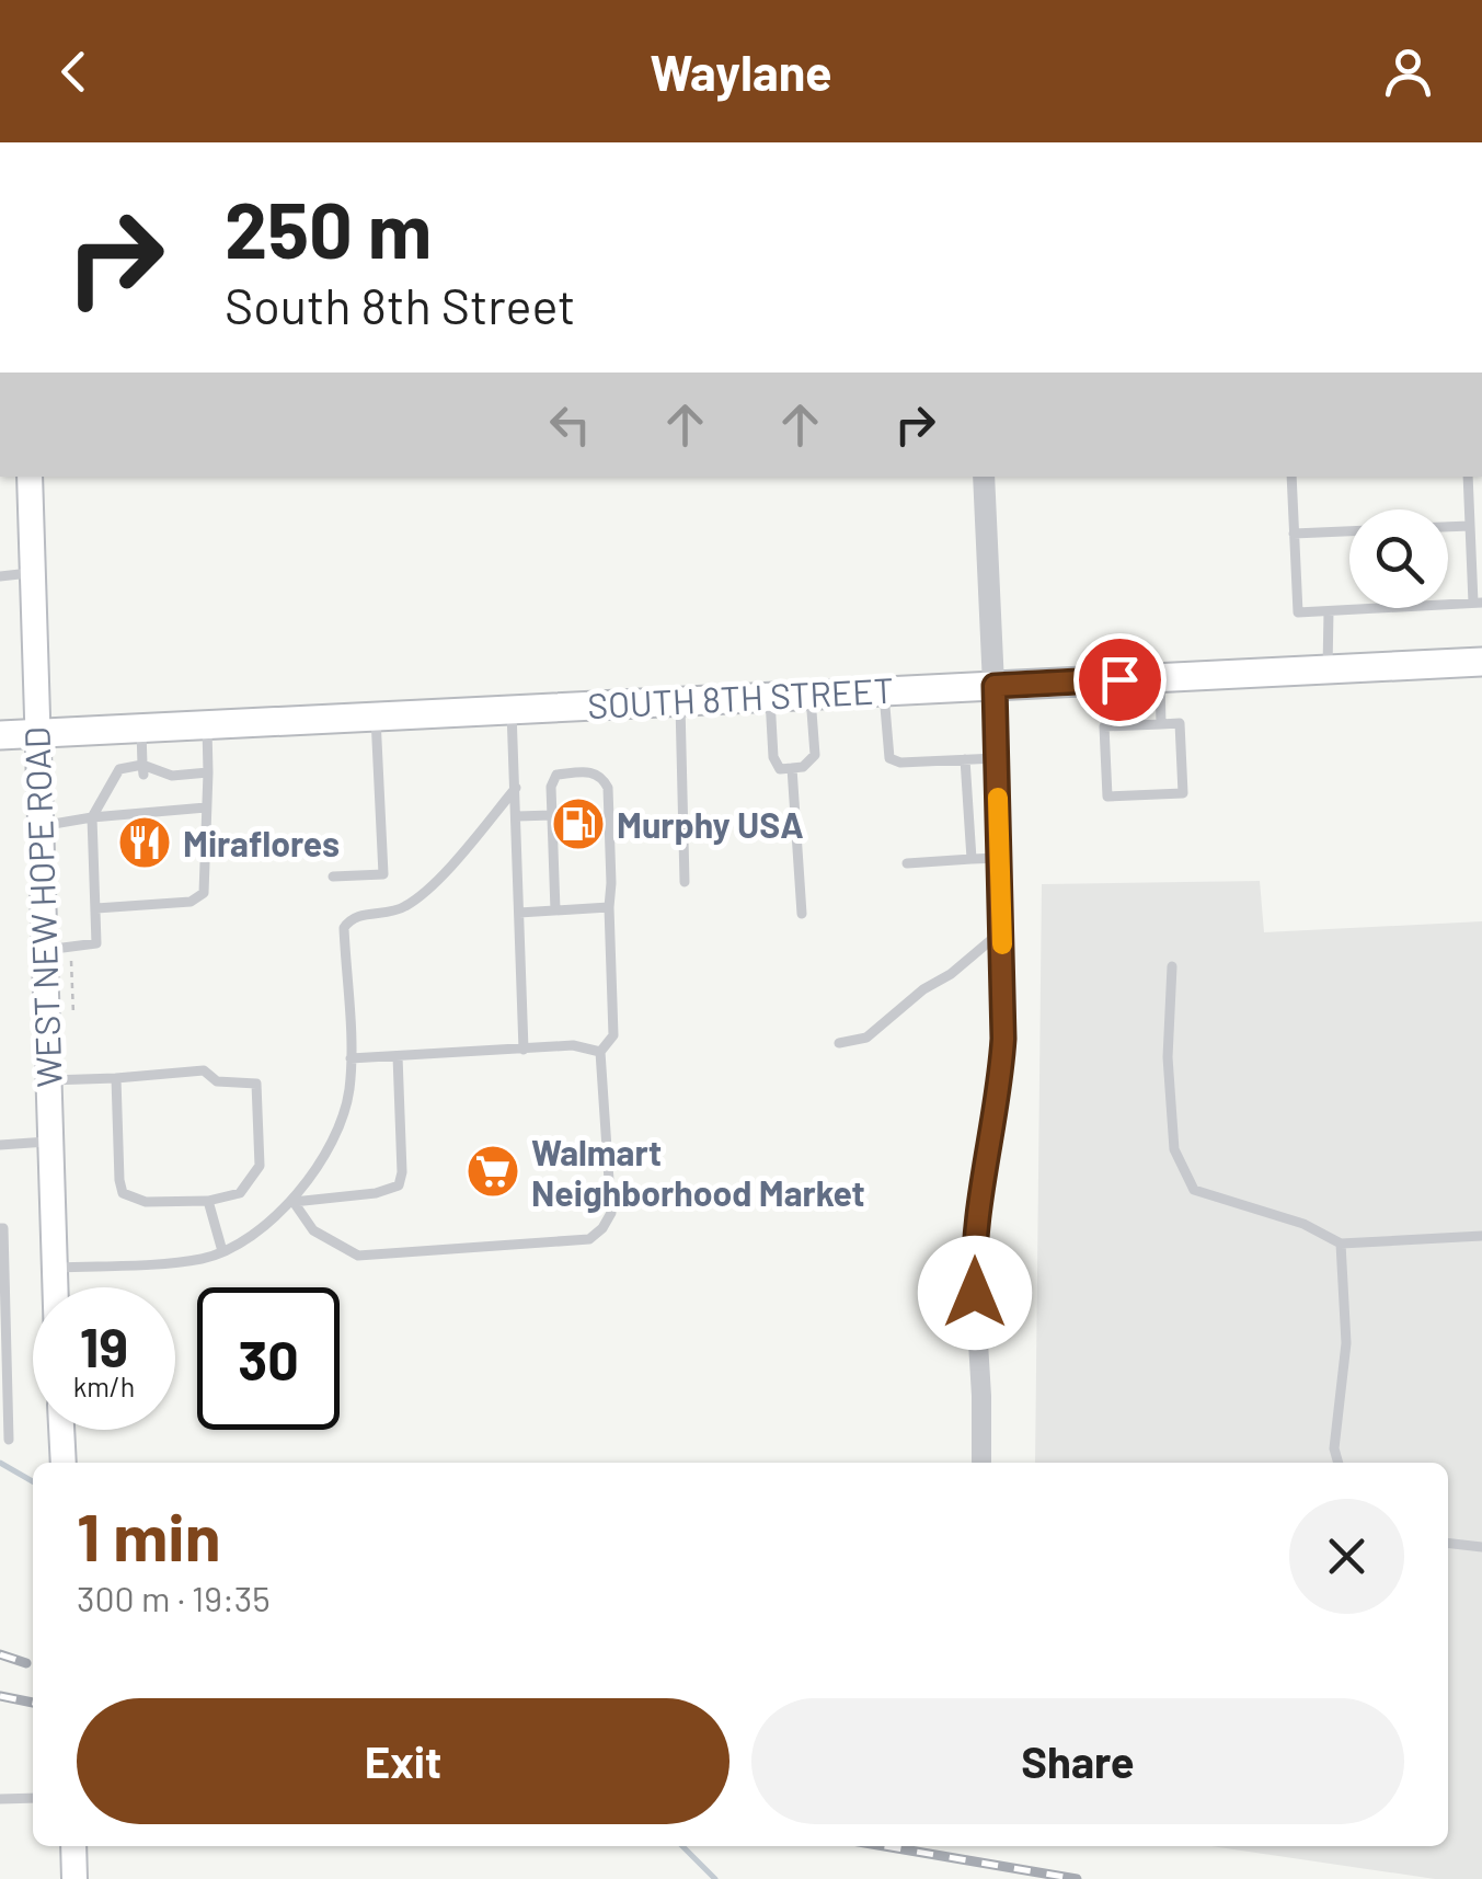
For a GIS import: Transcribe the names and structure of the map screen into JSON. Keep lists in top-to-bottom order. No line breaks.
{"streets":{"main road":["SOUTH 8TH STREET","WEST NEW HOPE ROAD"]},"crossings":[["SOUTH 8TH STREET","WEST NEW HOPE ROAD"]],"places":{"fuel station":["Murphy USA"],"restaurant":["Miraflores"],"supermarket":["Walmart Neighborhood Market"]},"page":{"header":"Waylane","turn":["250 m","South 8th Street"],"speed":"19 km/h","limit":"30","heading":["1 min","300 m · 19:35"],"buttons":["Exit","Share"]}}
